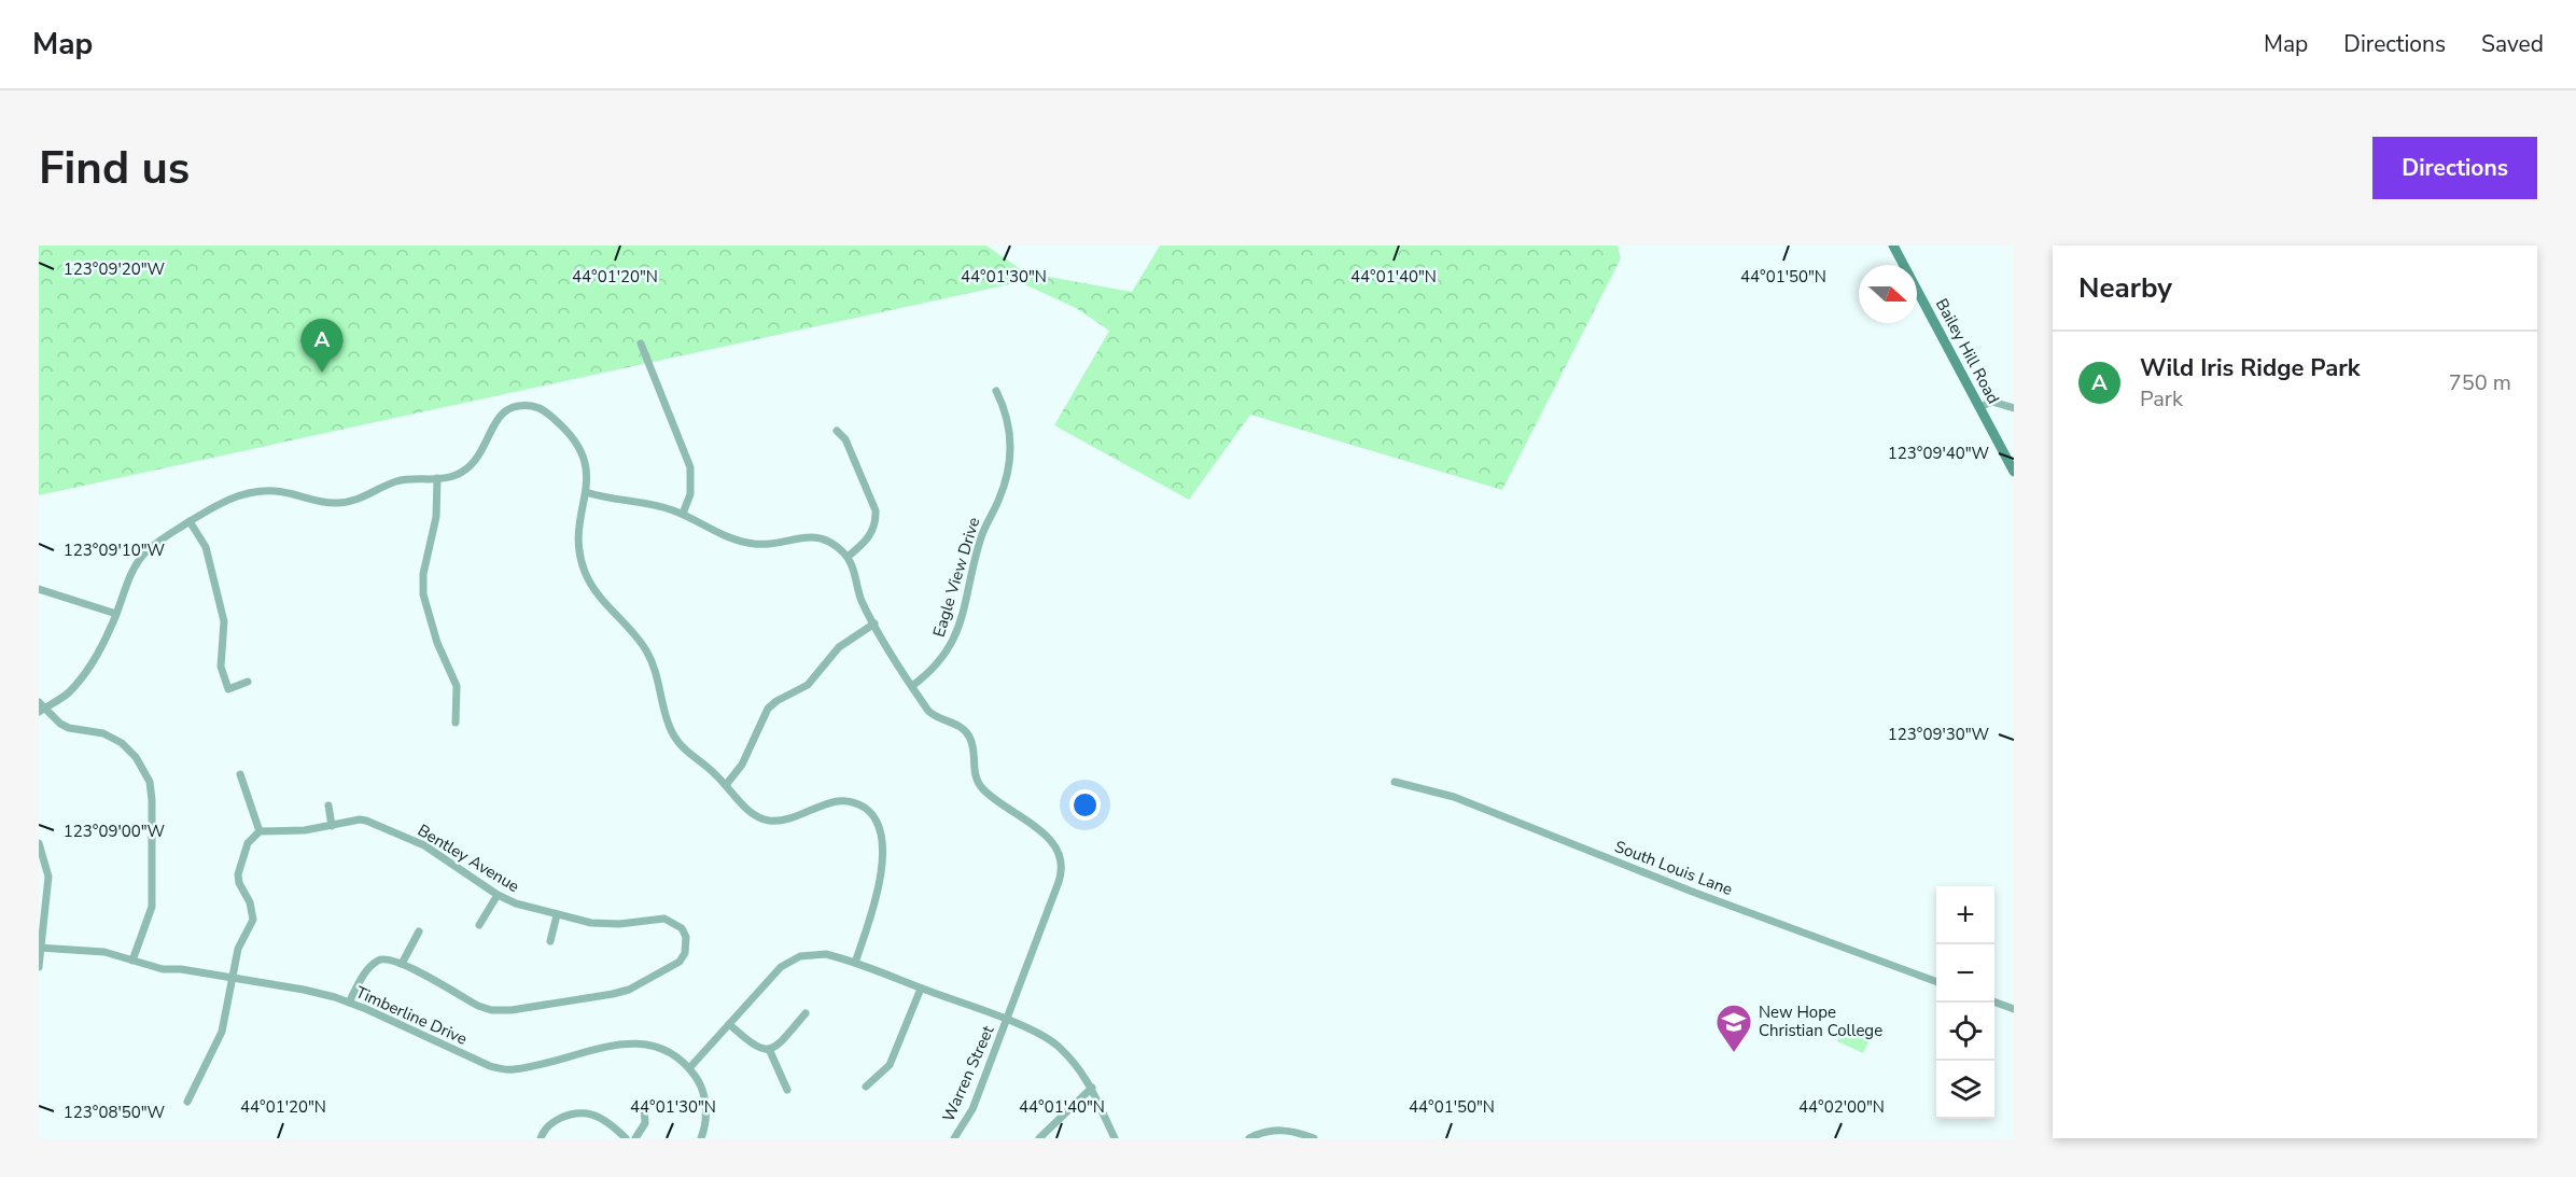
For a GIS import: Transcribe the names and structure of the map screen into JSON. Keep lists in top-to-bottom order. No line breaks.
{"streets":{"main road":["Bailey Hill Road"],"street":["Eagle View Drive","Bentley Avenue","South Louis Lane","Timberline Drive","Warren Street"]},"crossings":[["Timberline Drive","Warren Street"]],"places":{"school or university":["New Hope Christian College"]},"north":"right","page":{"header":"Map","nav":["Map","Directions","Saved"],"buttons":"Directions","title":"Find us","heading":"Nearby","pins":"A","list":[{"mark":"A","name":"Wild Iris Ridge Park","note":"Park","value":"750 m"}],"map_buttons":["+","−"]},"coordinates":["123°09'20\"W","44°01'20\"N","44°01'30\"N","44°01'40\"N","44°01'50\"N","123°09'40\"W","123°09'10\"W","123°09'30\"W","123°09'00\"W","44°02'00\"N","123°08'50\"W"]}
